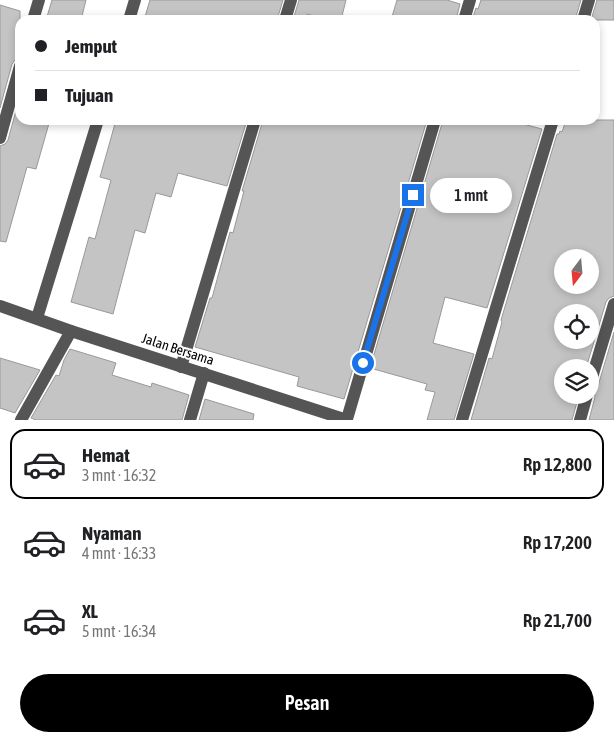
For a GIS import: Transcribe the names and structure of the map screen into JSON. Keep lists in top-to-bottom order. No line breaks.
{"streets":{"street":["Jalan Bersama"]},"north":"bottom","page":{"banner":["Jemput","Tujuan"],"bubble":"1 mnt","list":[{"name":"Hemat","note":"3 mnt · 16:32","value":"Rp 12,800"},{"name":"Nyaman","note":"4 mnt · 16:33","value":"Rp 17,200"},{"name":"XL","note":"5 mnt · 16:34","value":"Rp 21,700"}],"buttons":"Pesan"}}
